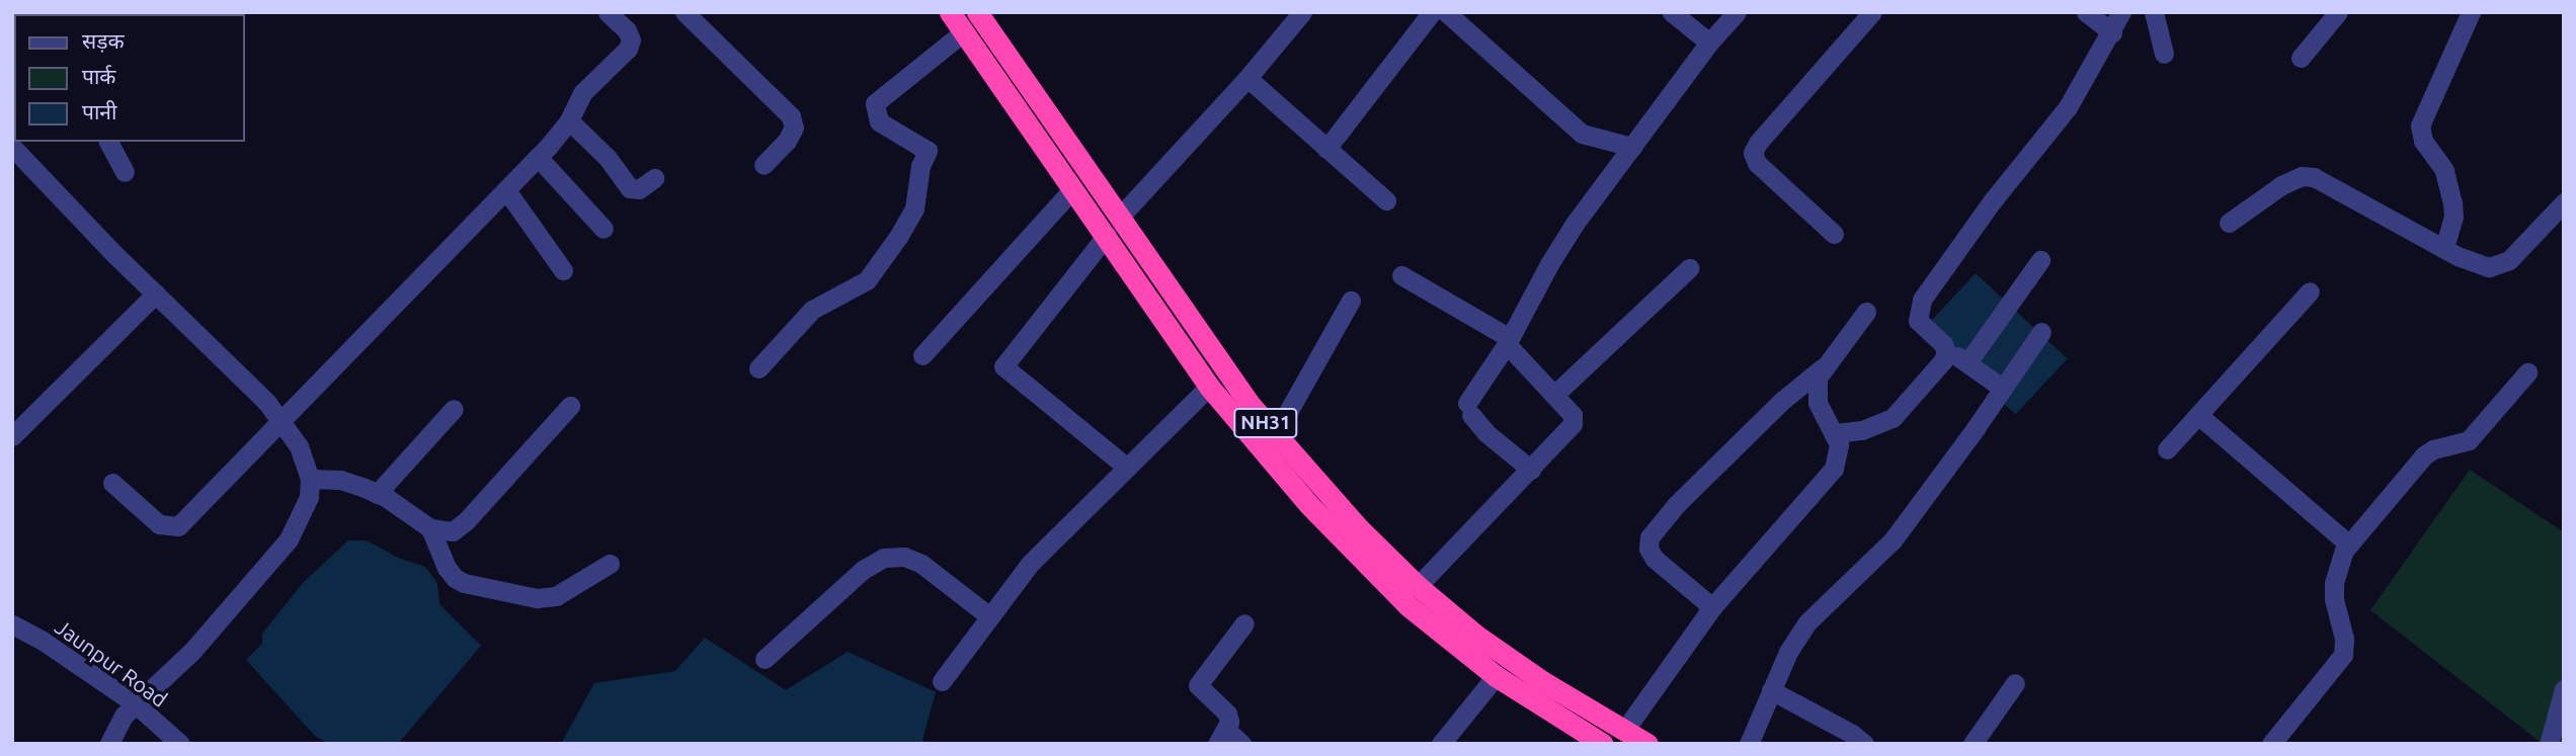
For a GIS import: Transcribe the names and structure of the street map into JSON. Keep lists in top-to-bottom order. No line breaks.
{"streets":{"highway":["NH31"],"street":["Jaunpur Road"]},"legend":["सड़क","पार्क","पानी"]}
